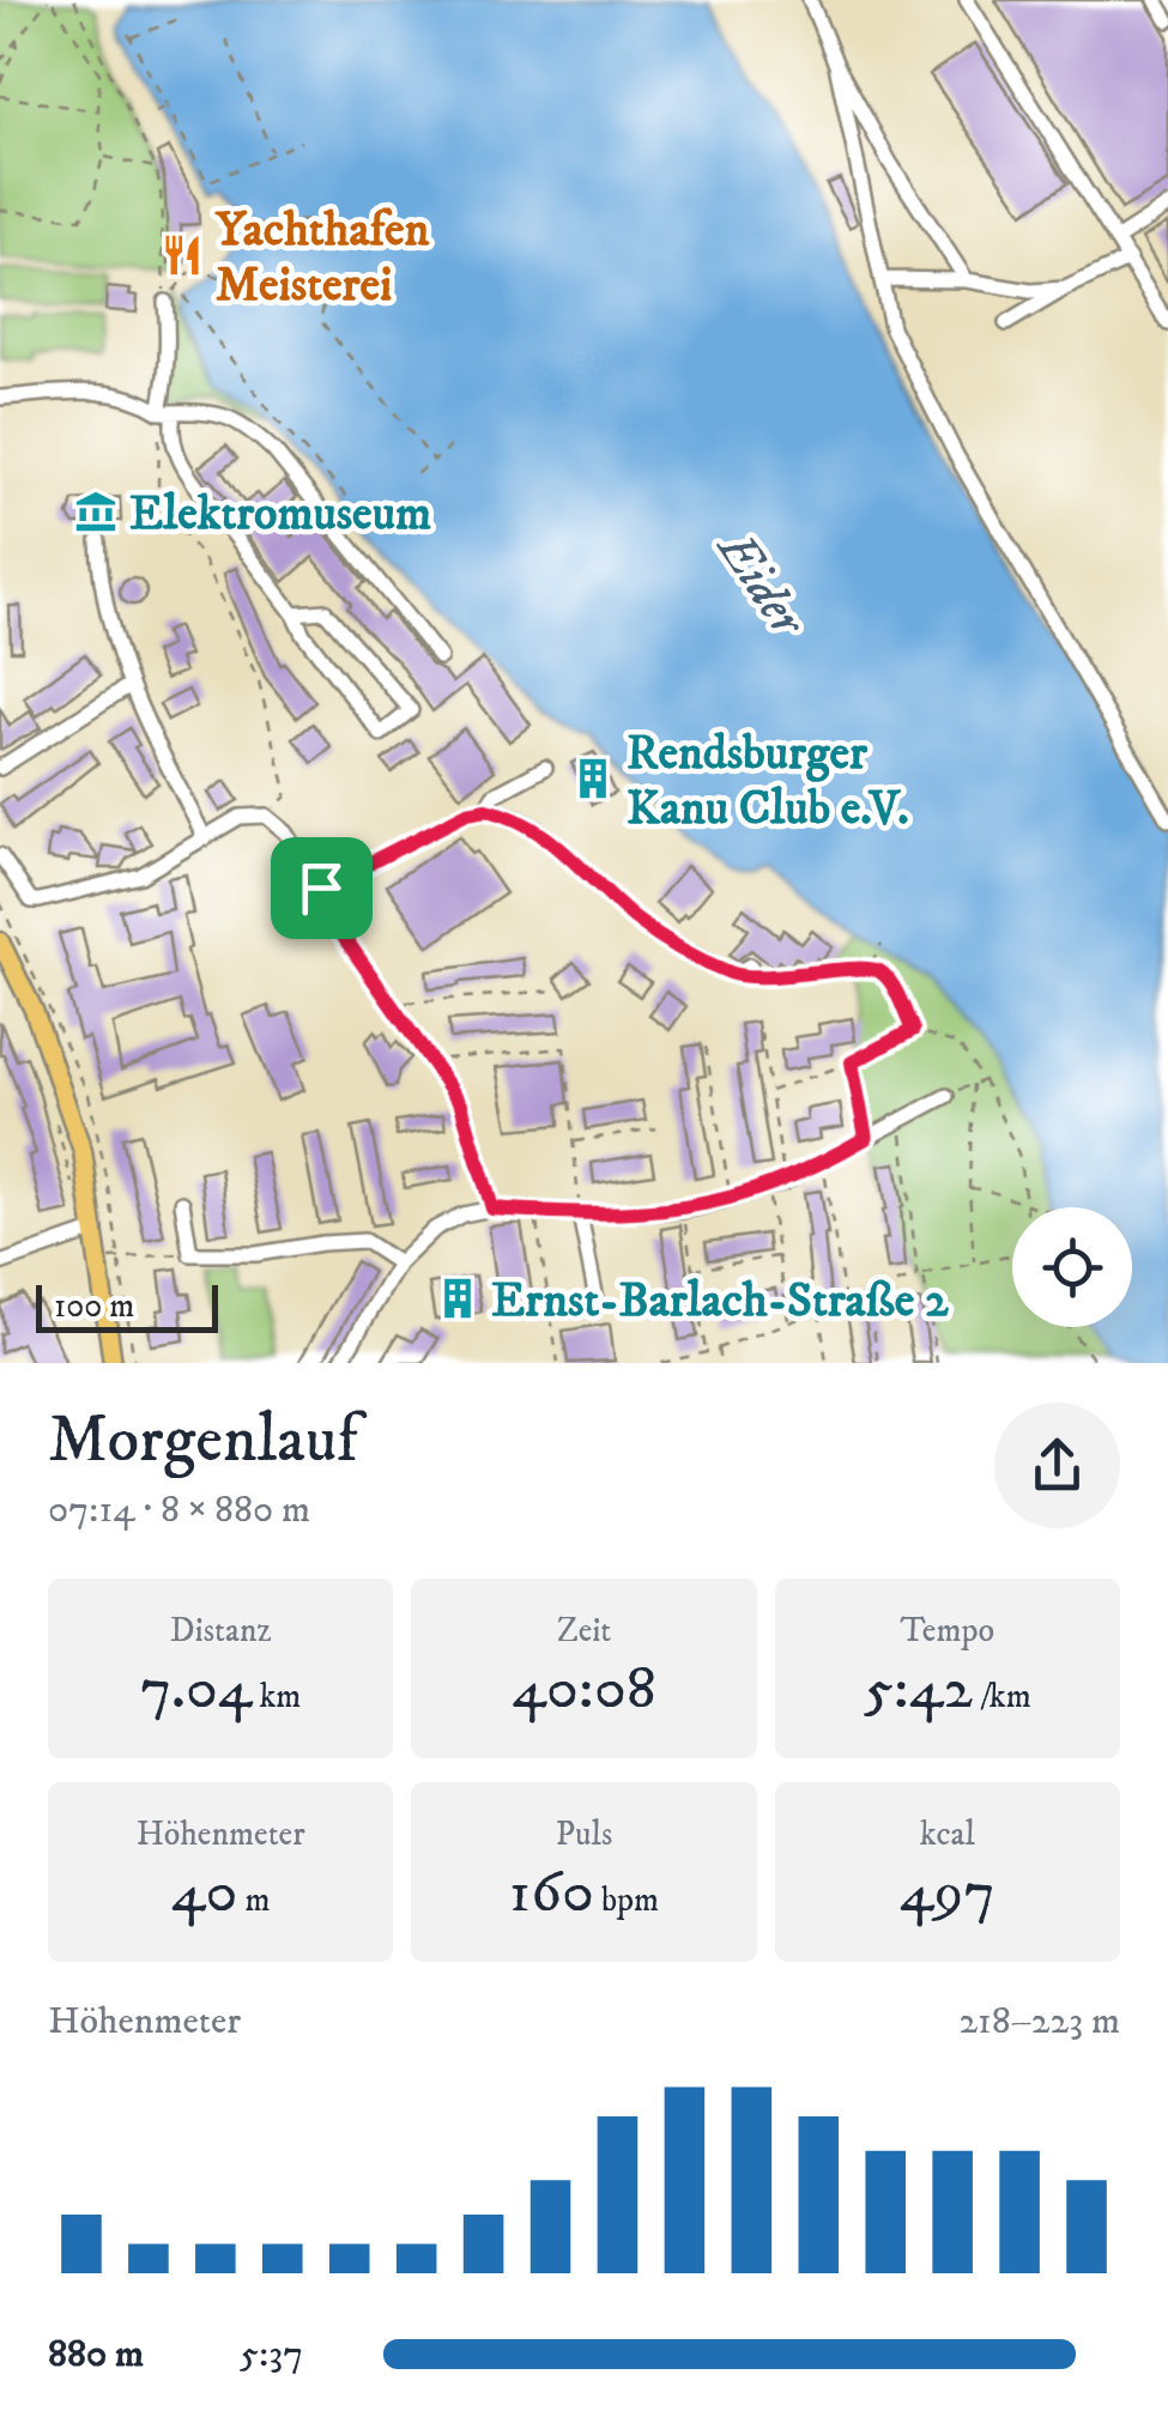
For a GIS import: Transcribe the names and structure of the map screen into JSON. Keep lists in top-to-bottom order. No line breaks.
{"water":["Eider"],"places":{"restaurant":["Yachthafen Meisterei"],"museum":["Elektromuseum"],"building":["Rendsburger Kanu Club e.V.","Ernst-Barlach-Straße 2"]},"scale_bar":"100 m","page":{"scale":"100 m","heading":["Morgenlauf","07:14 · 8 × 880 m"],"stats":[["Distanz","7.04 km"],["Zeit","40:08"],["Tempo","5:42 /km"],["Höhenmeter","40 m"],["Puls","160 bpm"],["kcal","497"]],"chart":["Höhenmeter","218–223 m"],"list":[{"name":"880 m","note":"5:37"}]}}
